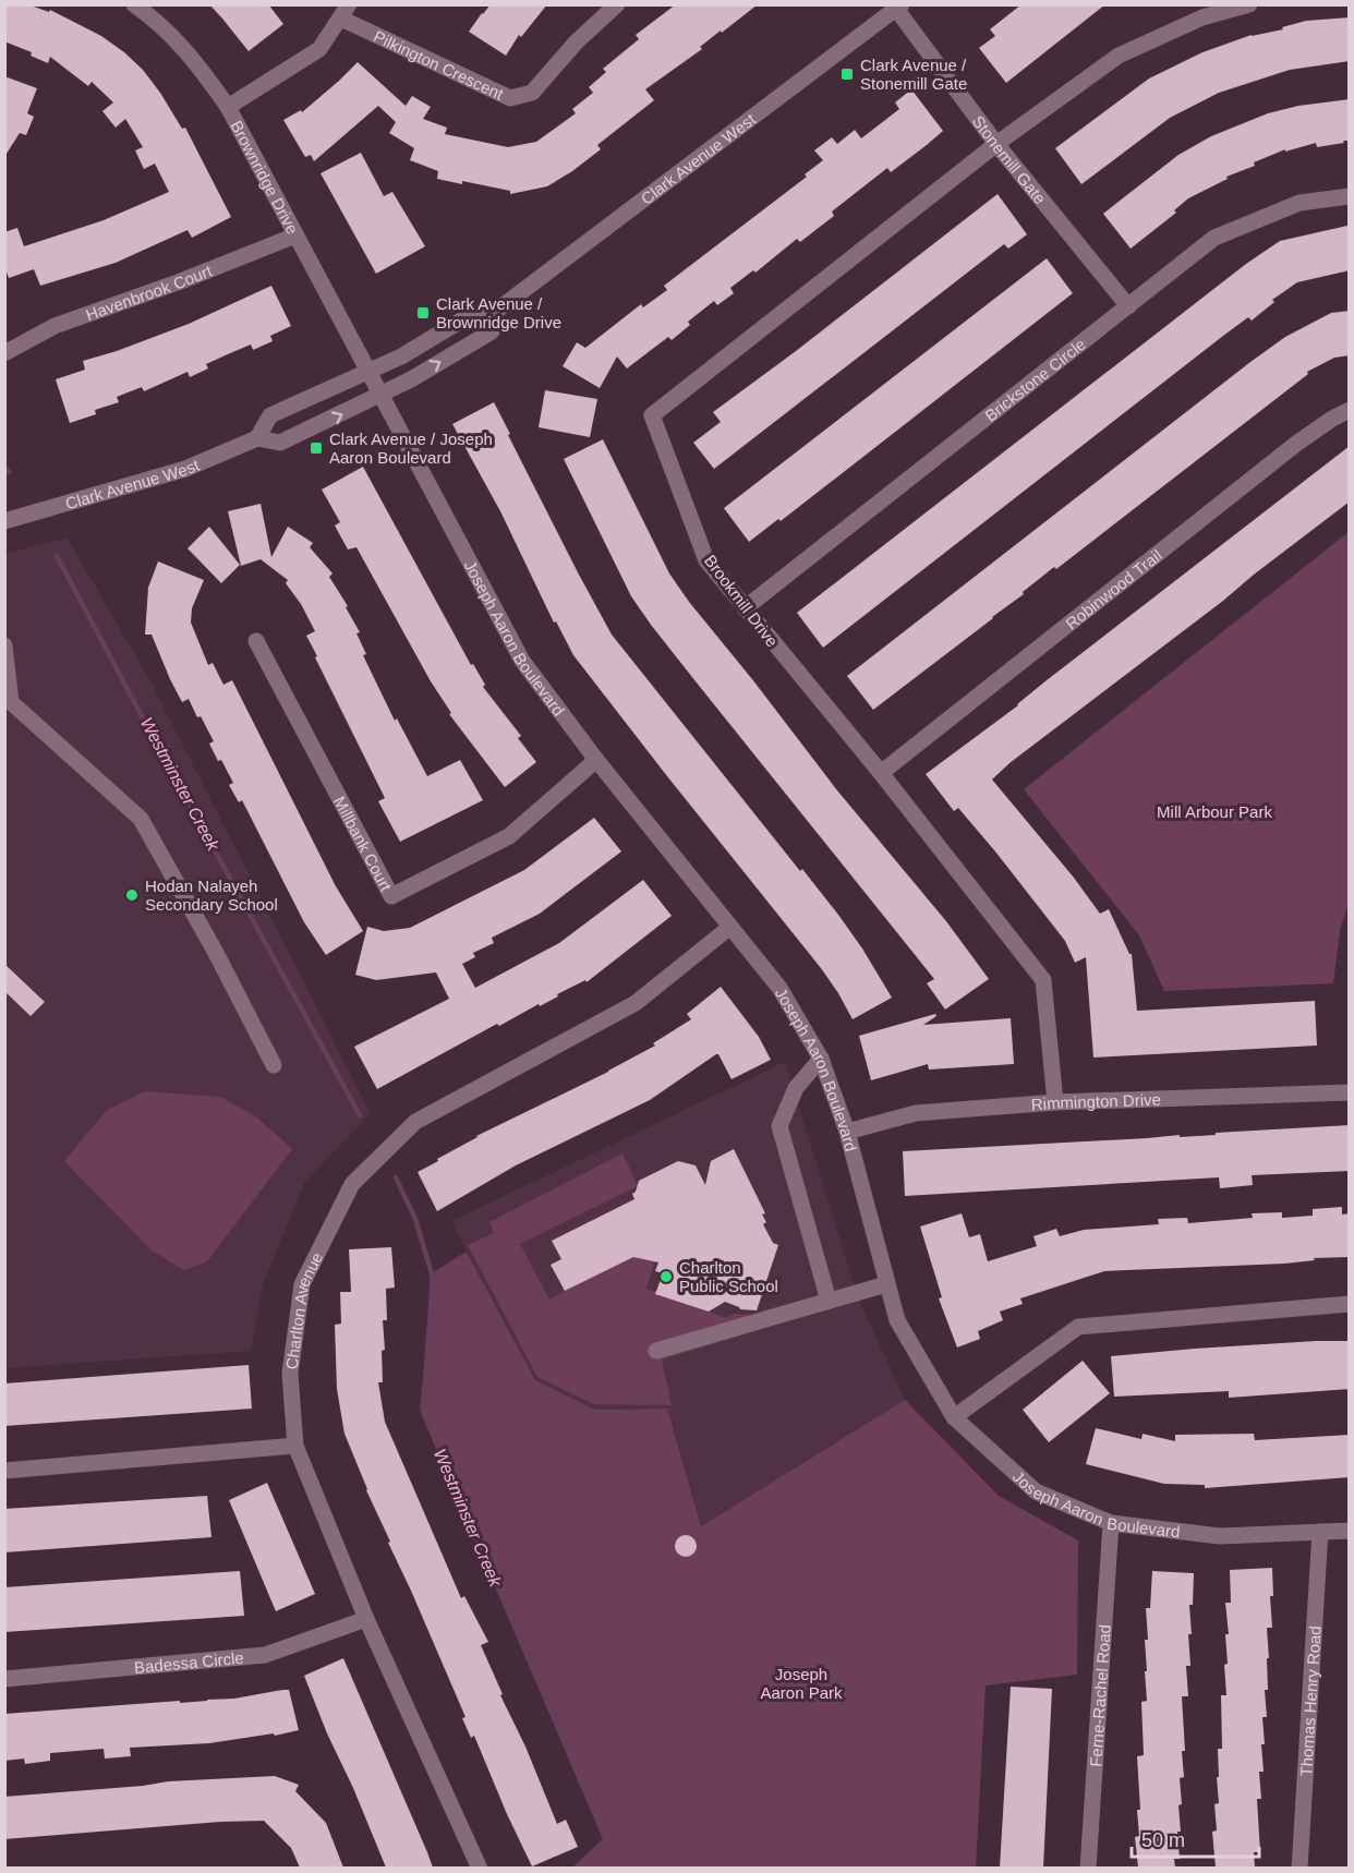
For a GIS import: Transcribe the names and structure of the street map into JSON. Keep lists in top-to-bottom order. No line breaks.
{"streets":{"street":["Pilkington Crescent","Clark Avenue West","Stonemill Gate","Brownridge Drive","Havenbrook Court","Brickstone Circle","Robinwood Trail","Brookmill Drive","Joseph Aaron Boulevard","Millbank Court","Rimmington Drive","Charlton Avenue","Badessa Circle","Ferne-Rachel Road","Thomas Henry Road"]},"crossings":[["Clark Avenue West","Stonemill Gate"],["Clark Avenue West","Brownridge Drive"],["Clark Avenue West","Joseph Aaron Boulevard"],["Stonemill Gate","Brickstone Circle"],["Stonemill Gate","Brookmill Drive"],["Brownridge Drive","Havenbrook Court"],["Brownridge Drive","Joseph Aaron Boulevard"],["Brickstone Circle","Brookmill Drive"],["Robinwood Trail","Brookmill Drive"],["Brookmill Drive","Rimmington Drive"],["Joseph Aaron Boulevard","Millbank Court"],["Joseph Aaron Boulevard","Rimmington Drive"],["Joseph Aaron Boulevard","Charlton Avenue"],["Joseph Aaron Boulevard","Ferne-Rachel Road"],["Joseph Aaron Boulevard","Thomas Henry Road"],["Charlton Avenue","Badessa Circle"]],"water":["Westminster Creek"],"parks":["Mill Arbour Park","Joseph Aaron Park"],"places":{"transit":["Clark Avenue / Stonemill Gate","Clark Avenue / Brownridge Drive","Clark Avenue / Joseph Aaron Boulevard"],"other":["Hodan Nalayeh Secondary School","Charlton Public School"]},"scale_bar":"50 m"}
